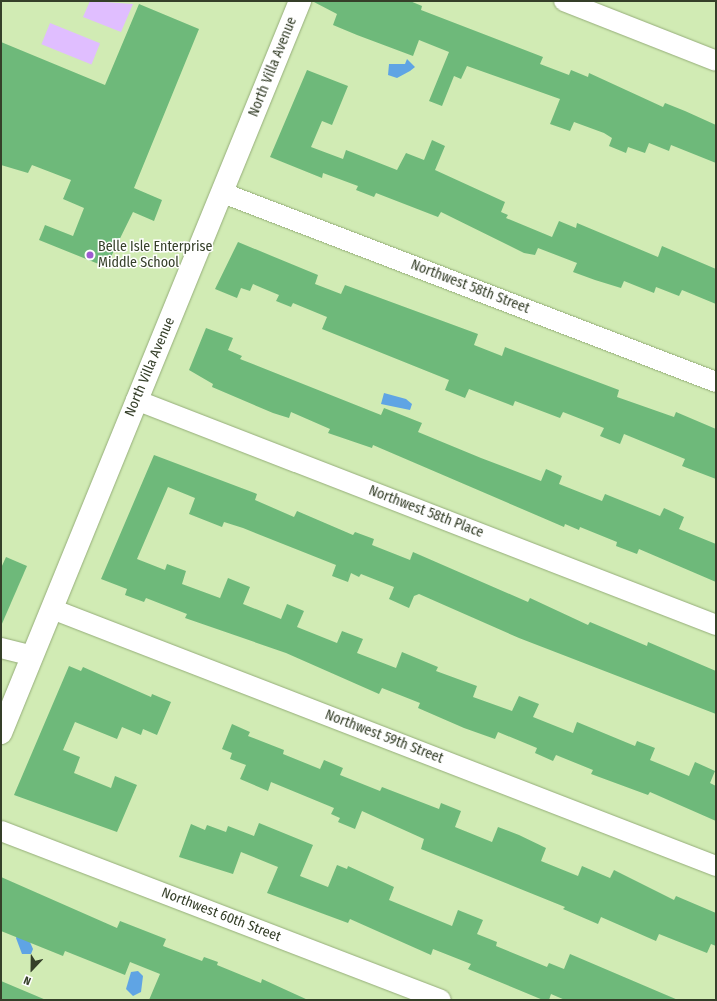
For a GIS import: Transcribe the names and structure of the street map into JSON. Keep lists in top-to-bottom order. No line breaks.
{"streets":{"street":["North Villa Avenue","Northwest 58th Street","Northwest 58th Place","Northwest 59th Street","Northwest 60th Street"]},"crossings":[["North Villa Avenue","Northwest 58th Street"],["North Villa Avenue","Northwest 58th Place"],["North Villa Avenue","Northwest 59th Street"]],"places":["Belle Isle Enterprise Middle School"],"north":"bottom"}
